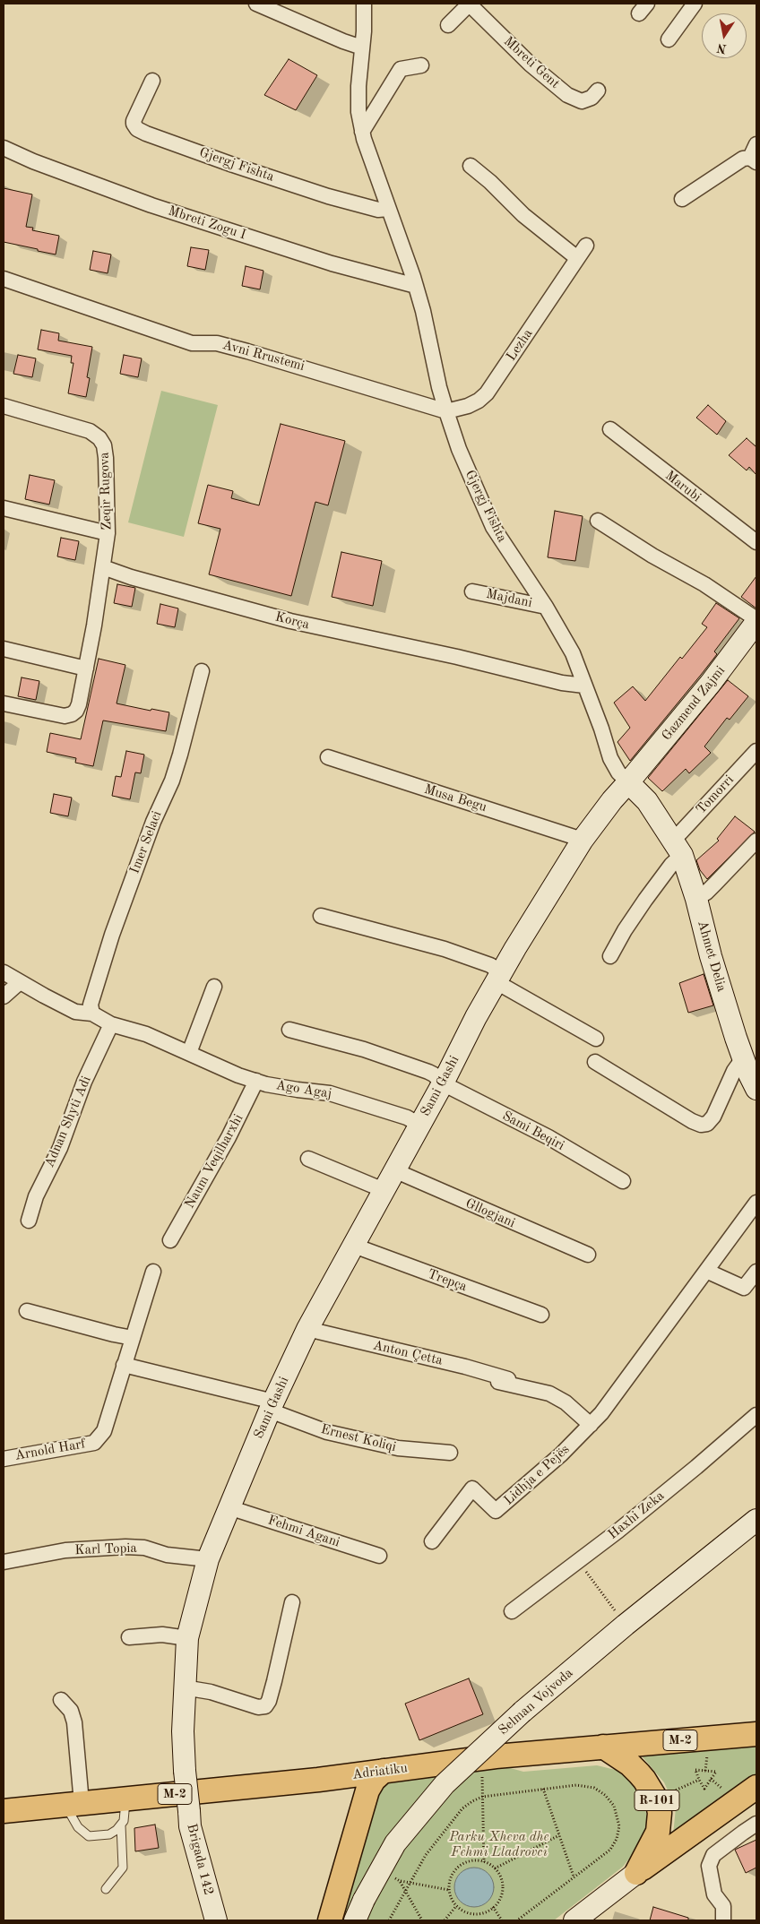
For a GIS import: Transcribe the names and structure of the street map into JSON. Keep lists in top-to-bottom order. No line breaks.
{"streets":{"main road":["M-2","Adriatiku","R-101"],"street":["Mbreti Gent","Gjergj Fishta","Mbreti Zogu I","Lezha","Avni Rrustemi","Marubi","Zeqir Rugova","Majdani","Korça","Gazmend Zajmi","Tomorri","Musa Begu","Imer Selaci","Ahmet Delia","Sami Gashi","Ago Agaj","Adnan Shyti Adi","Sami Beqiri","Naum Veqilharxhi","Gllogjani","Trepça","Anton Çetta","Ernest Koliqi","Arnold Harf","Lidhja e Pejës","Haxhi Zeka","Fehmi Agani","Karl Topia","Selman Vojvoda","Brigada 142"]},"crossings":[["Gjergj Fishta","Mbreti Zogu I"],["Gjergj Fishta","Lezha"],["Gjergj Fishta","Avni Rrustemi"],["Gjergj Fishta","Majdani"],["Gjergj Fishta","Korça"],["Gjergj Fishta","Gazmend Zajmi"],["Gjergj Fishta","Ahmet Delia"],["Gjergj Fishta","Sami Gashi"],["Lezha","Avni Rrustemi"],["Zeqir Rugova","Korça"],["Gazmend Zajmi","Ahmet Delia"],["Gazmend Zajmi","Sami Gashi"],["Tomorri","Ahmet Delia"],["Musa Begu","Sami Gashi"],["Imer Selaci","Ago Agaj"],["Ahmet Delia","Sami Gashi"],["Sami Gashi","Ago Agaj"],["Sami Gashi","Sami Beqiri"],["Sami Gashi","Gllogjani"],["Sami Gashi","Trepça"],["Sami Gashi","Anton Çetta"],["Sami Gashi","Ernest Koliqi"],["Sami Gashi","Fehmi Agani"],["Sami Gashi","Karl Topia"],["Sami Gashi","Brigada 142"],["Ago Agaj","Adnan Shyti Adi"],["Ago Agaj","Naum Veqilharxhi"],["Anton Çetta","Lidhja e Pejës"],["Adriatiku","R-101"]],"parks":["Parku Xheva dhe Fehmi Lladrovci"],"north":"bottom"}
